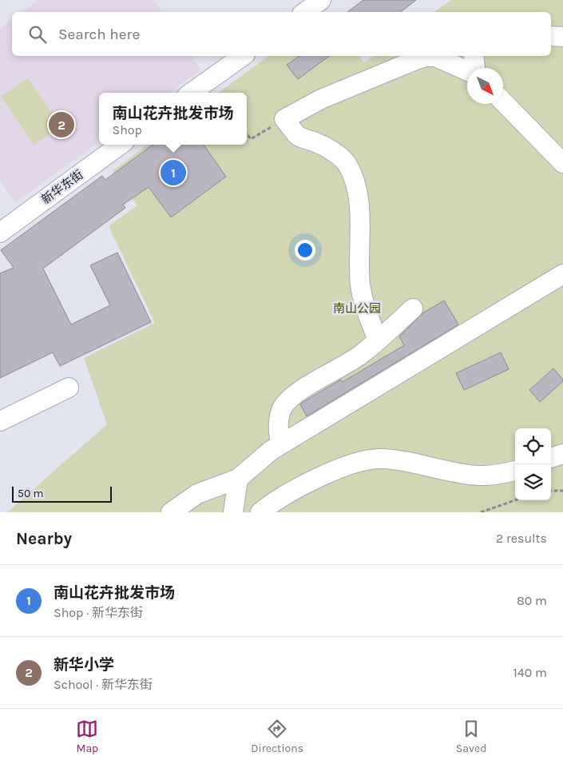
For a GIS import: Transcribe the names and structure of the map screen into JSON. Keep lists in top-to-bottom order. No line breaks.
{"streets":{"street":["新华东街"]},"parks":["南山公园"],"scale_bar":"50 m","north":"bottom right","page":{"search":"Search here","popup":["南山花卉批发市场","Shop"],"pins":["2","1"],"scale":"50 m","heading":["Nearby","2 results"],"list":[{"mark":"1","name":"南山花卉批发市场","note":"Shop · 新华东街","value":"80 m"},{"mark":"2","name":"新华小学","note":"School · 新华东街","value":"140 m"}],"nav":["Map","Directions","Saved"]}}
